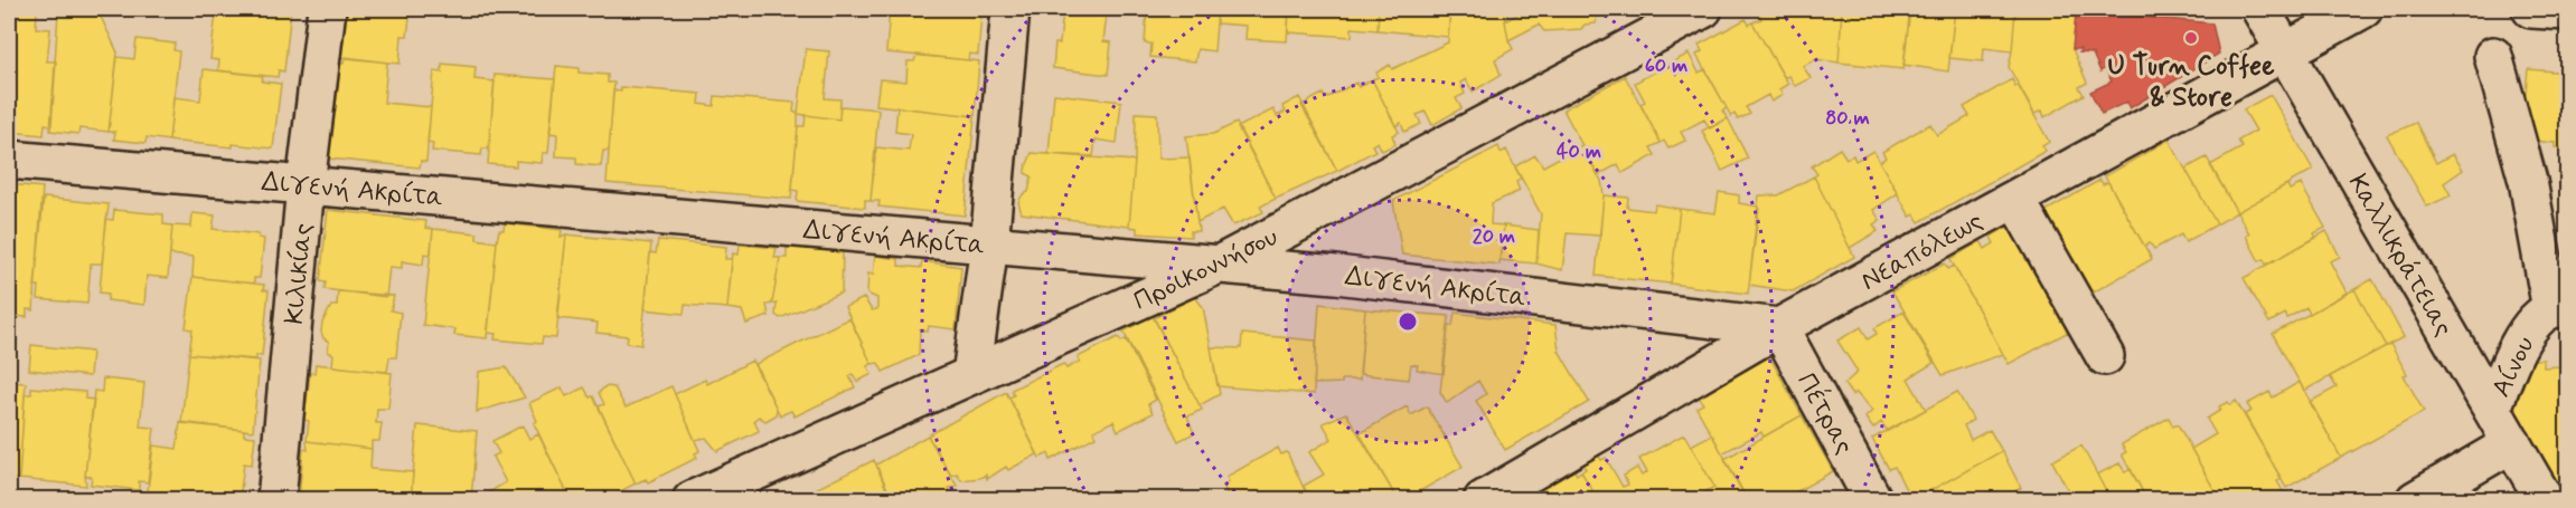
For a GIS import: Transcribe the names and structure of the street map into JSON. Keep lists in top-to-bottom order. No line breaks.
{"streets":{"street":["Διγενή Ακρίτα","Νεαπόλεως","Καλλικράτειας","Προικοννήσου","Κιλικίας","Αίνου","Πέτρας"]},"crossings":[["Διγενή Ακρίτα","Νεαπόλεως"],["Διγενή Ακρίτα","Προικοννήσου"],["Διγενή Ακρίτα","Κιλικίας"],["Διγενή Ακρίτα","Πέτρας"],["Νεαπόλεως","Καλλικράτειας"],["Νεαπόλεως","Πέτρας"],["Καλλικράτειας","Αίνου"]],"places":["U Turn Coffee & Store"],"rings":["60 m","80 m","40 m","20 m"]}
